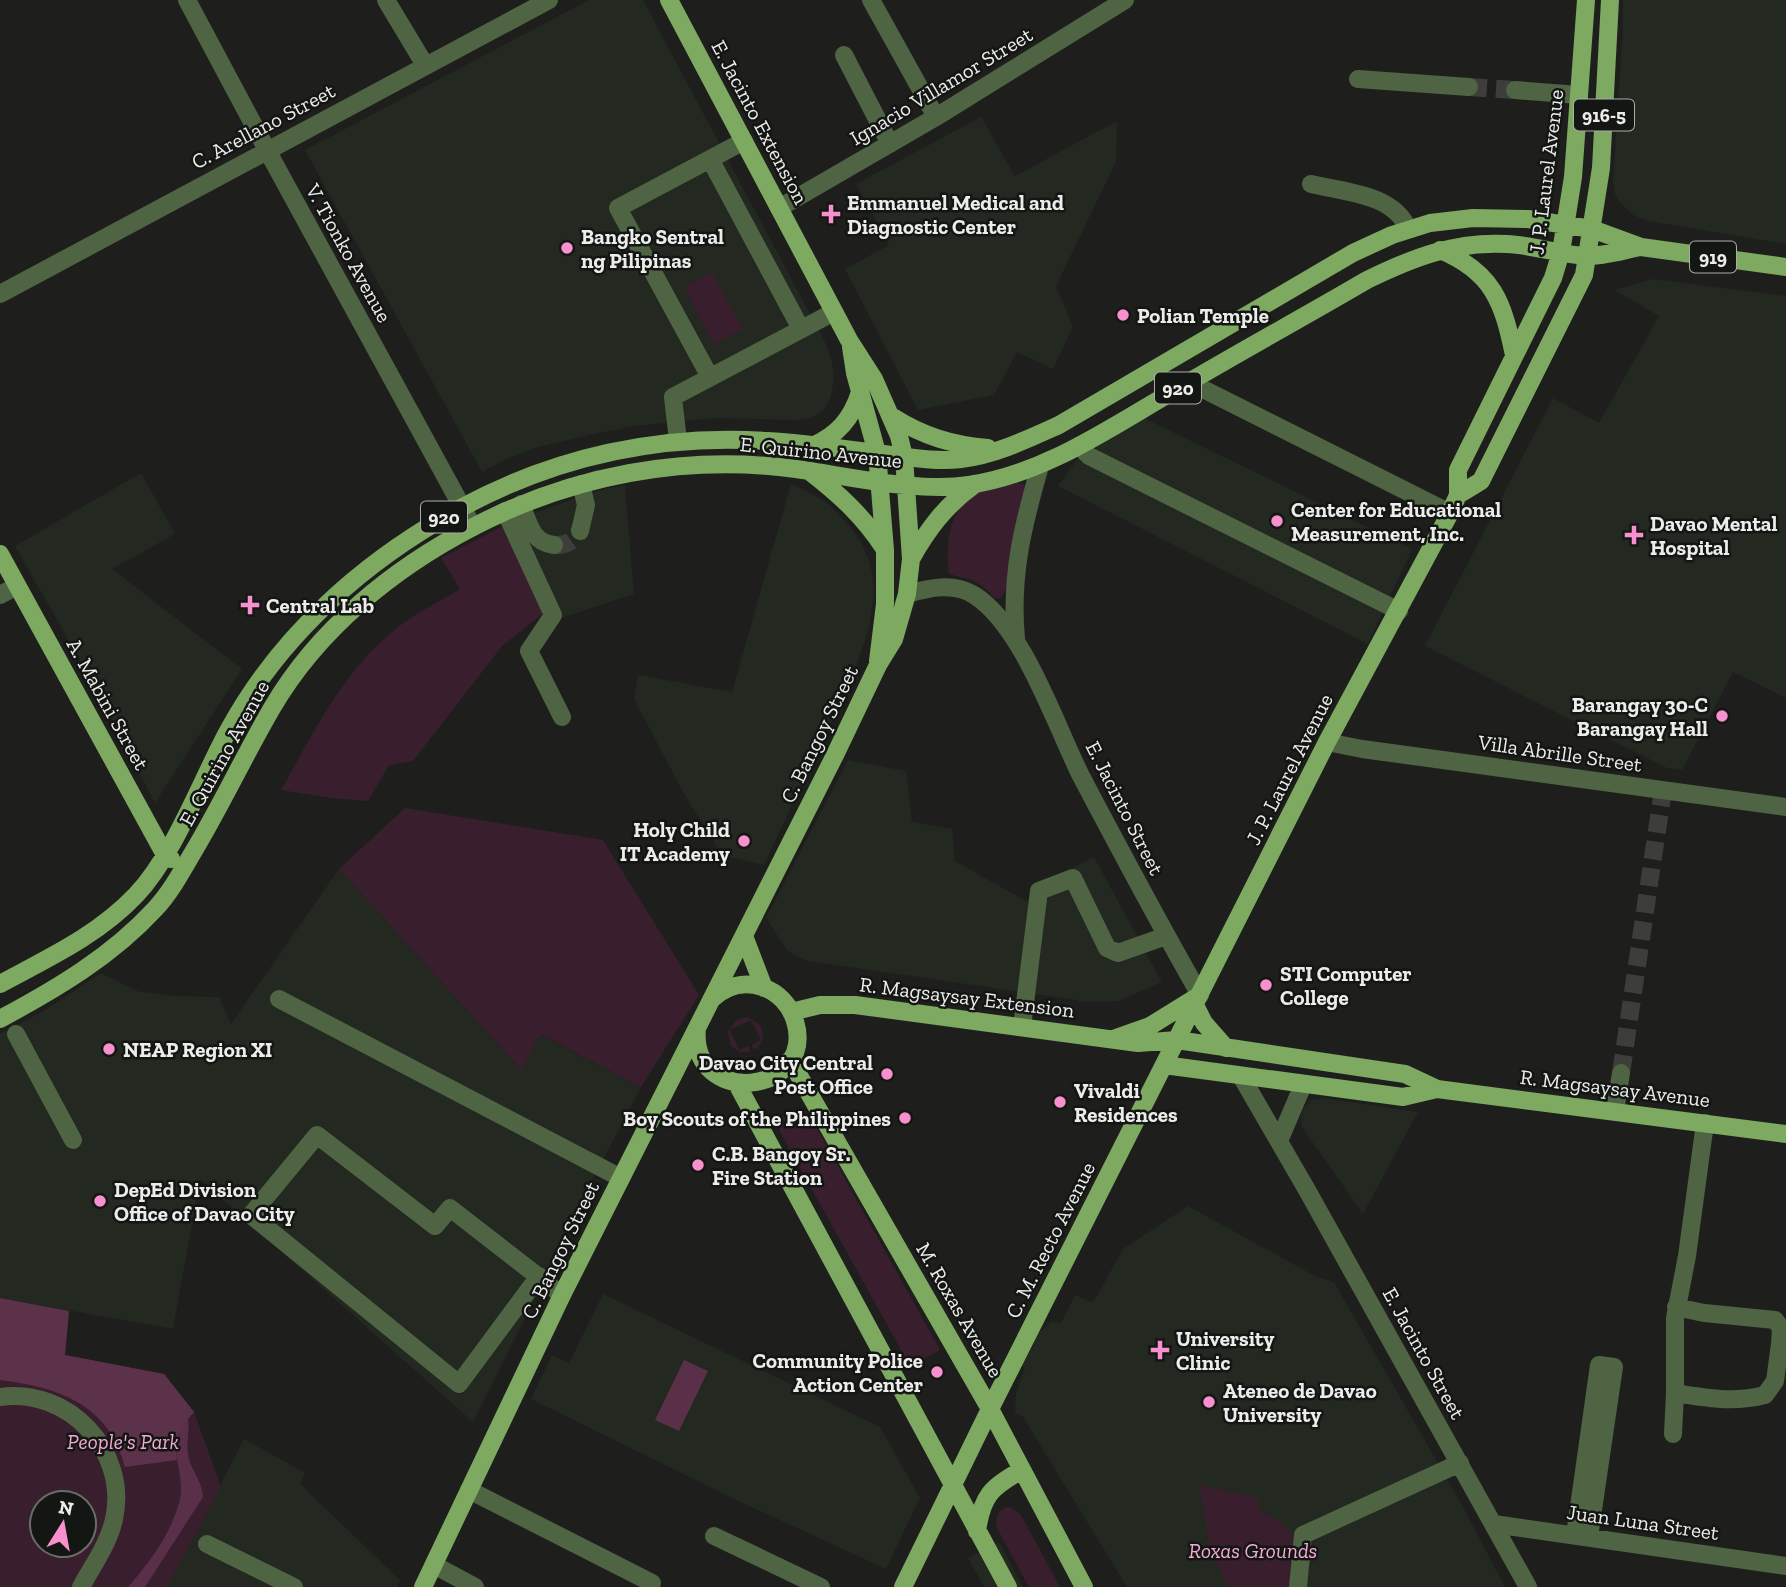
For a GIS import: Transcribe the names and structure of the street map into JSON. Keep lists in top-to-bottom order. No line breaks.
{"streets":{"main road":["916-5","E. Jacinto Extension","J. P. Laurel Avenue","919","920","E. Quirino Avenue","A. Mabini Street","C. Bangoy Street","R. Magsaysay Extension","R. Magsaysay Avenue","C. M. Recto Avenue","M. Roxas Avenue"],"street":["Ignacio Villamor Street","C. Arellano Street","V. Tionko Avenue","Villa Abrille Street","E. Jacinto Street","Juan Luna Street"]},"crossings":[["Ignacio Villamor Street","E. Jacinto Extension"],["E. Jacinto Extension","E. Quirino Avenue"],["E. Jacinto Extension","C. Bangoy Street"],["C. Arellano Street","V. Tionko Avenue"],["J. P. Laurel Avenue","919"],["J. P. Laurel Avenue","E. Quirino Avenue"],["J. P. Laurel Avenue","Villa Abrille Street"],["J. P. Laurel Avenue","E. Jacinto Street"],["J. P. Laurel Avenue","R. Magsaysay Extension"],["J. P. Laurel Avenue","R. Magsaysay Avenue"],["J. P. Laurel Avenue","C. M. Recto Avenue"],["V. Tionko Avenue","E. Quirino Avenue"],["919","E. Quirino Avenue"],["E. Quirino Avenue","A. Mabini Street"],["E. Quirino Avenue","C. Bangoy Street"],["E. Quirino Avenue","E. Jacinto Street"],["C. Bangoy Street","E. Jacinto Street"],["C. Bangoy Street","R. Magsaysay Extension"],["C. Bangoy Street","M. Roxas Avenue"],["E. Jacinto Street","R. Magsaysay Avenue"],["E. Jacinto Street","Juan Luna Street"],["R. Magsaysay Extension","R. Magsaysay Avenue"],["R. Magsaysay Extension","M. Roxas Avenue"],["R. Magsaysay Avenue","C. M. Recto Avenue"],["C. M. Recto Avenue","M. Roxas Avenue"]],"parks":["People's Park","Roxas Grounds"],"places":{"health":["Emmanuel Medical and Diagnostic Center","Davao Mental Hospital","Central Lab","University Clinic"],"other":["Bangko Sentral ng Pilipinas","Polian Temple","Center for Educational Measurement, Inc.","Barangay 30-C Barangay Hall","Holy Child IT Academy","STI Computer College","NEAP Region XI","Davao City Central Post Office","Vivaldi Residences","Boy Scouts of the Philippines","C.B. Bangoy Sr. Fire Station","DepEd Division Office of Davao City","Community Police Action Center","Ateneo de Davao University"]},"north":"top"}
